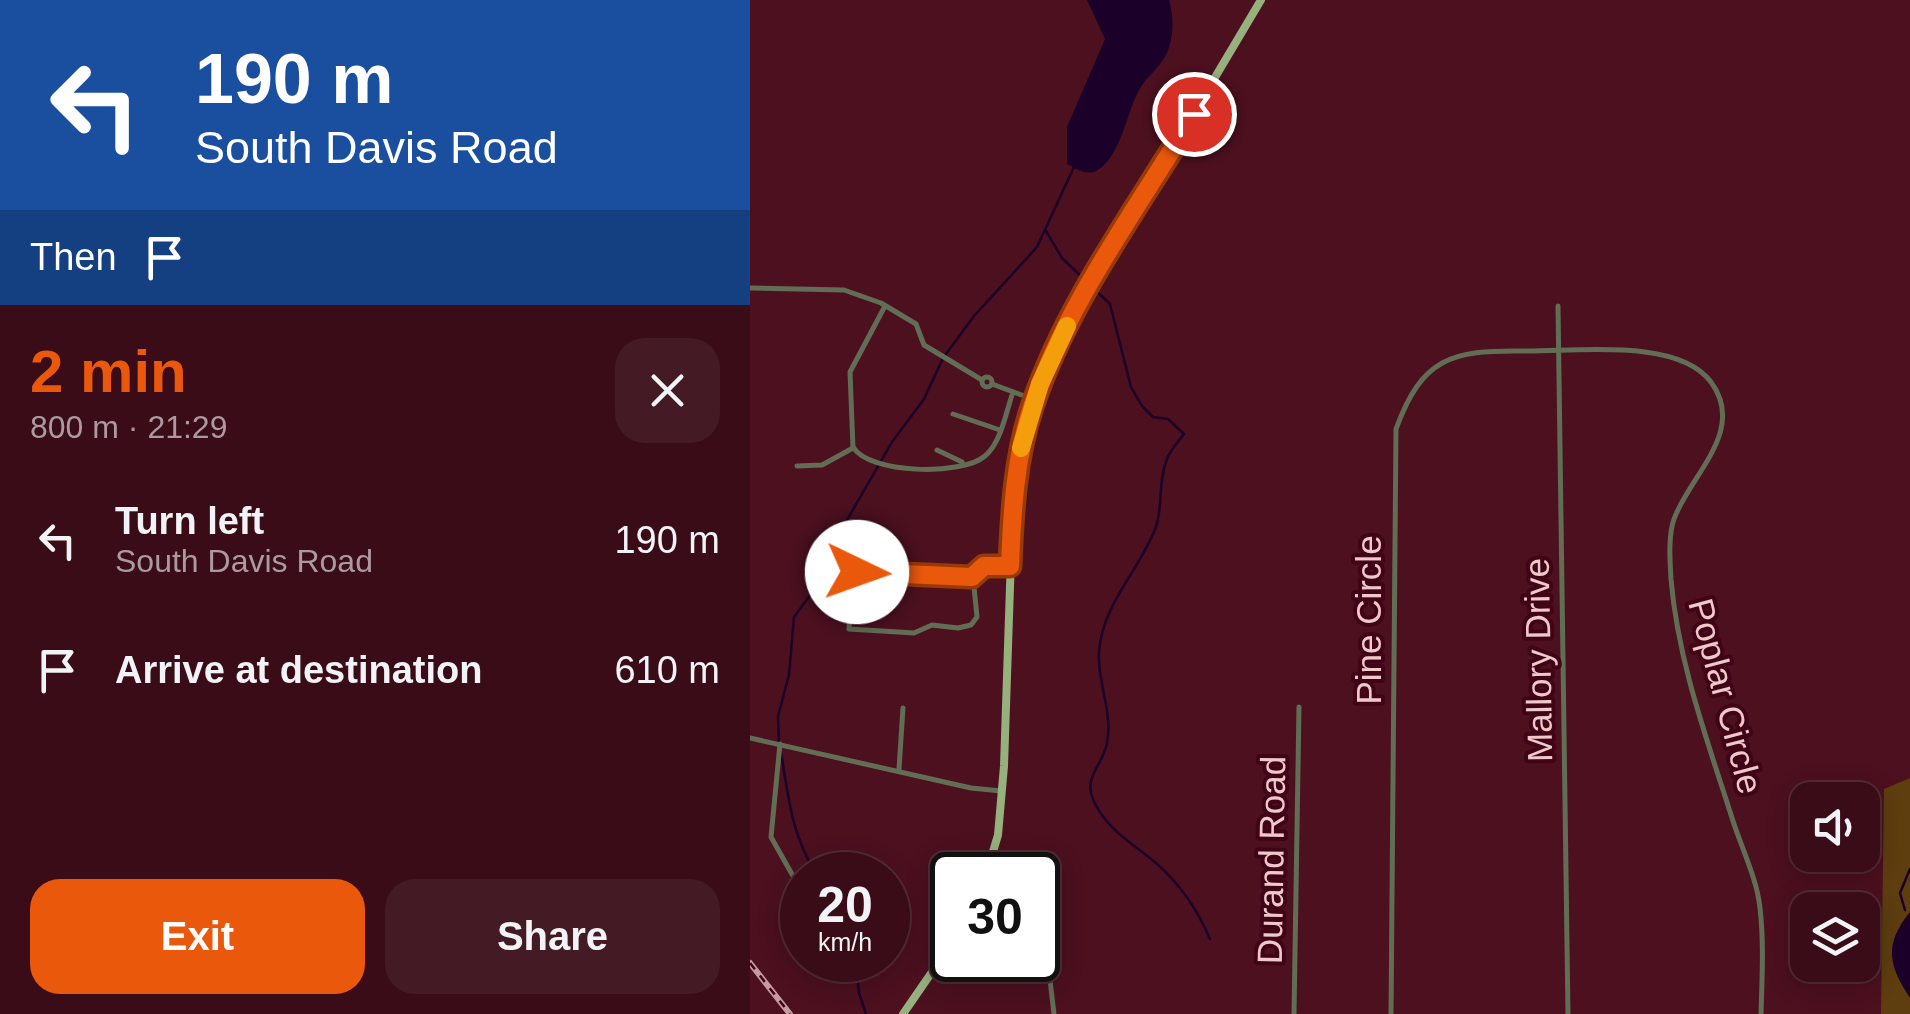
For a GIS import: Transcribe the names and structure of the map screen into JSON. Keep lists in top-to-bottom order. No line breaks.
{"streets":{"street":["Pine Circle","Mallory Drive","Poplar Circle","Durand Road"]},"crossings":[["Pine Circle","Mallory Drive"],["Pine Circle","Poplar Circle"],["Mallory Drive","Poplar Circle"]],"page":{"turn":["190 m","South Davis Road"],"then":"Then","heading":["2 min","800 m · 21:29"],"list":[{"name":"Turn left","note":"South Davis Road","value":"190 m"},{"name":"Arrive at destination","value":"610 m"}],"speed":"20 km/h","limit":"30","buttons":["Exit","Share"]}}
